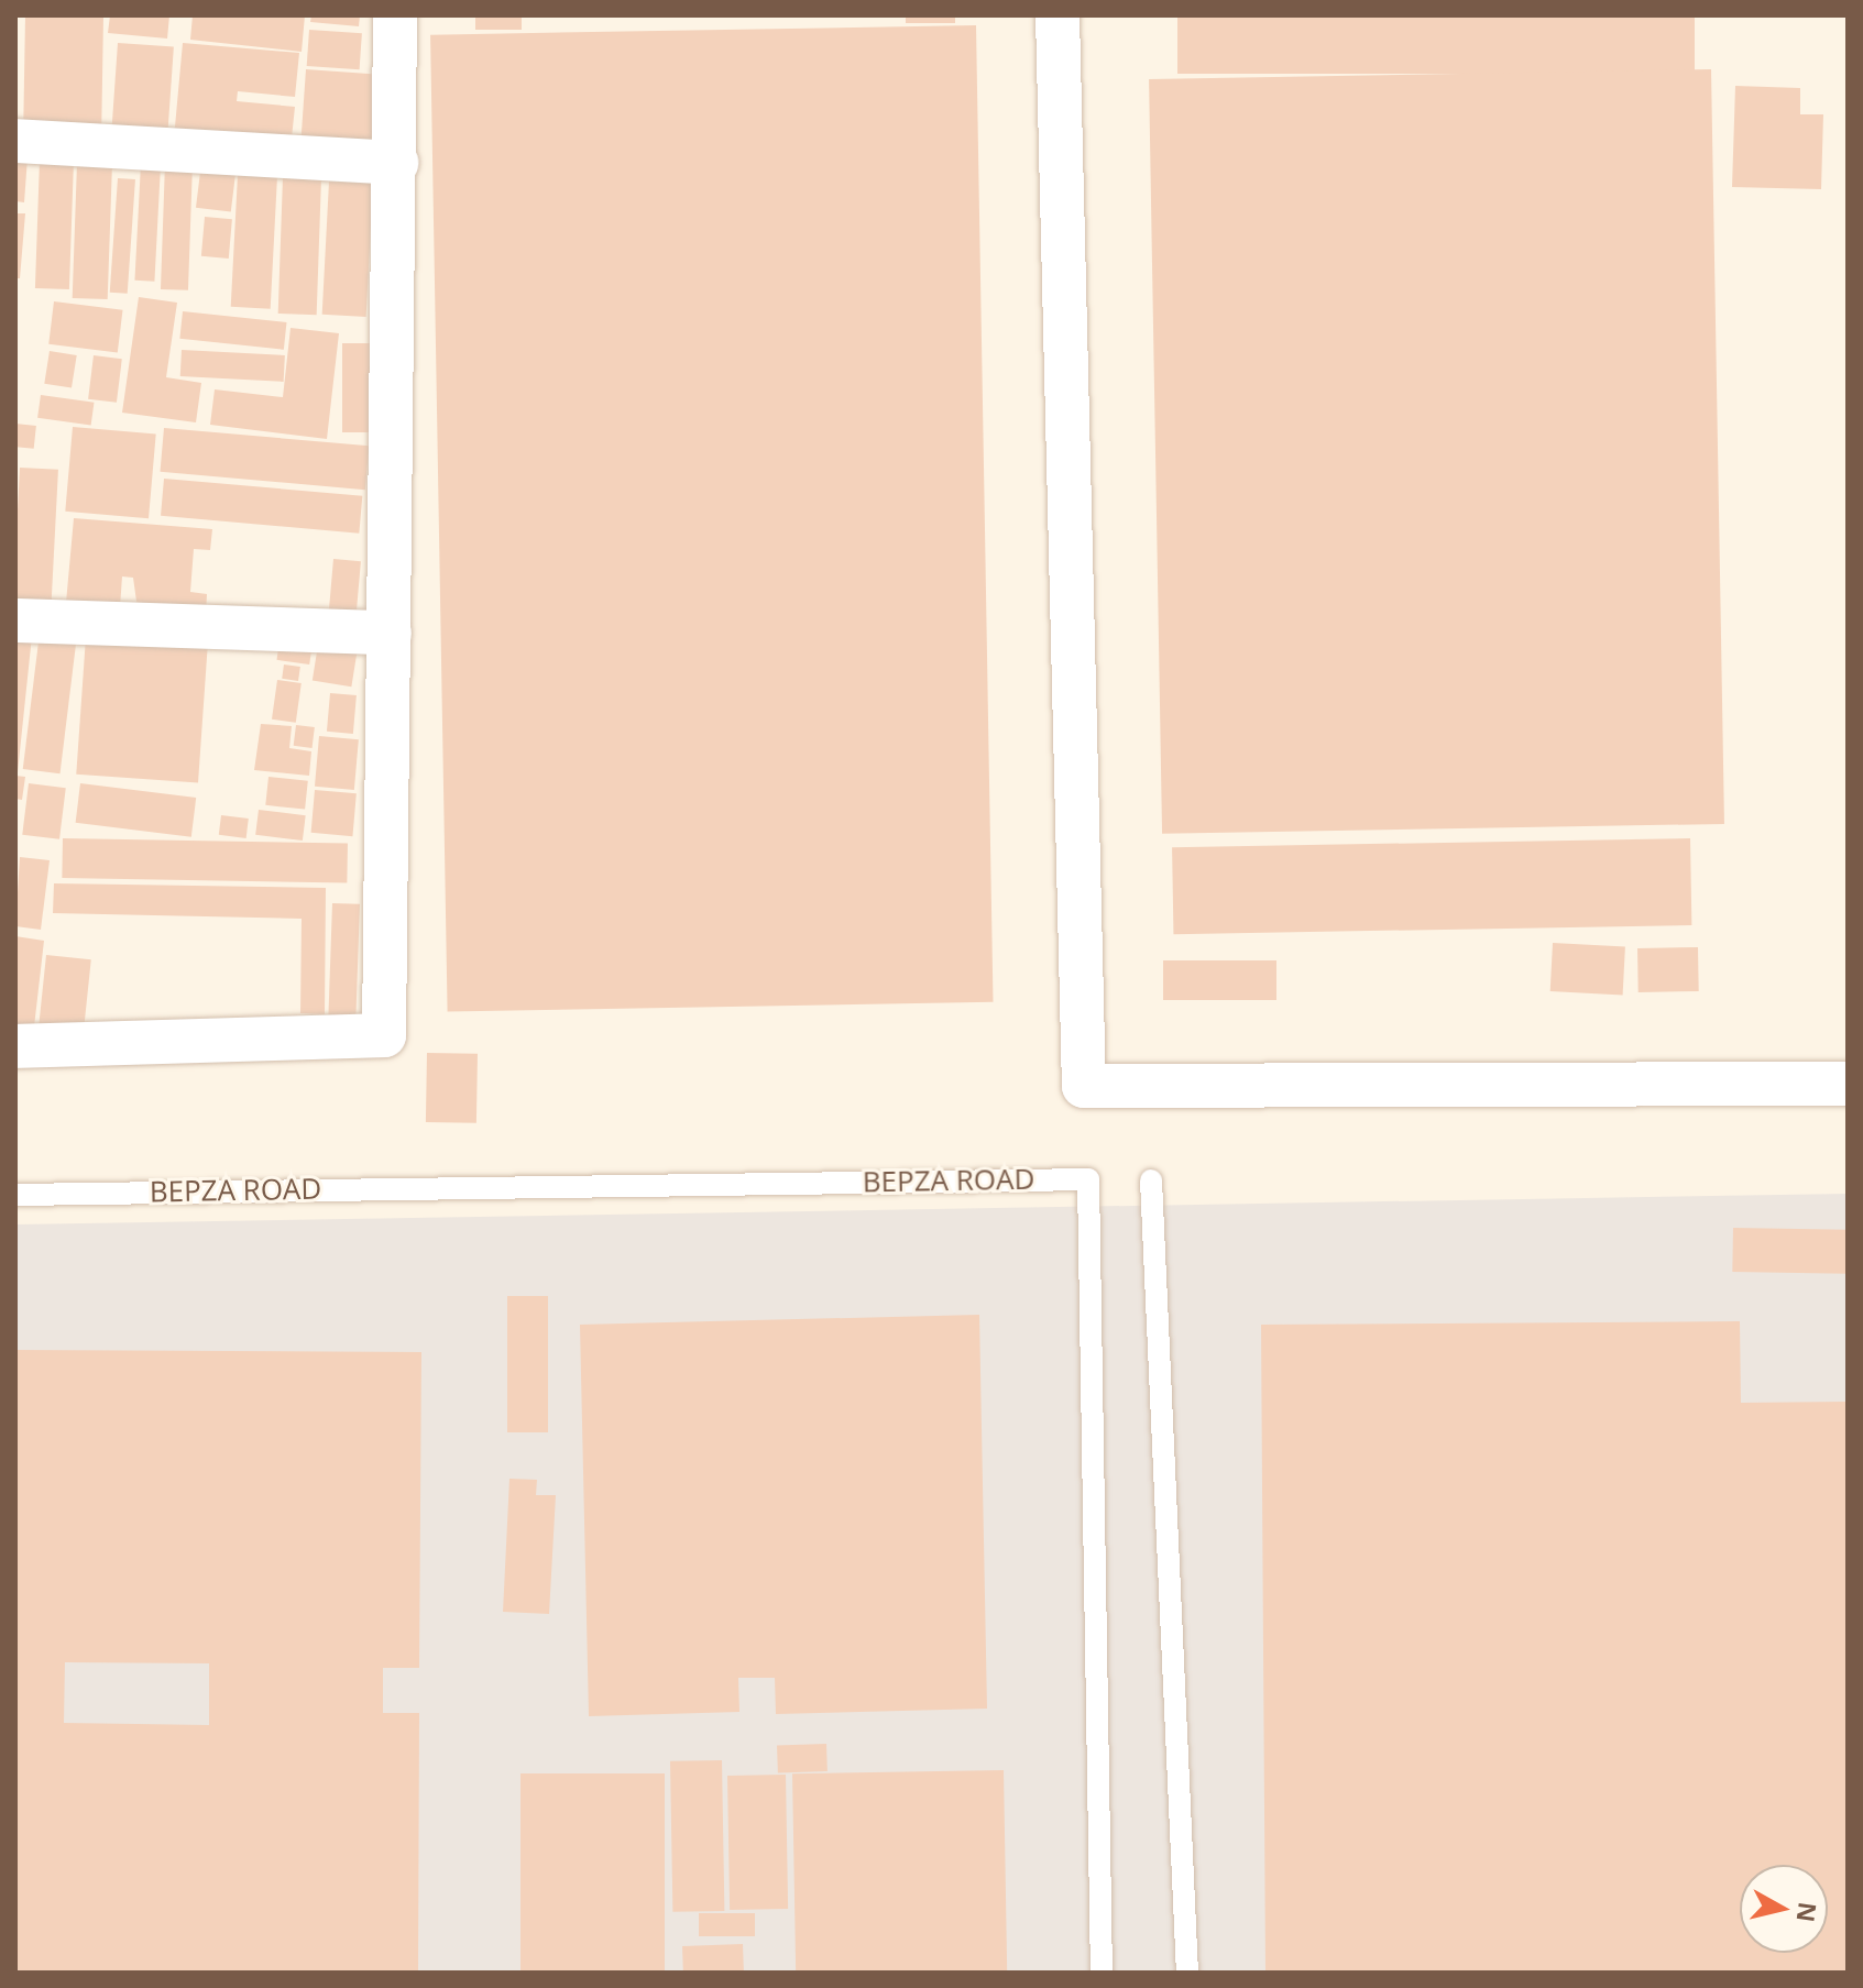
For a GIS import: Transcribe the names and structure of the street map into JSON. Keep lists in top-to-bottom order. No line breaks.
{"streets":{"lane":["BEPZA ROAD"]},"north":"right"}
